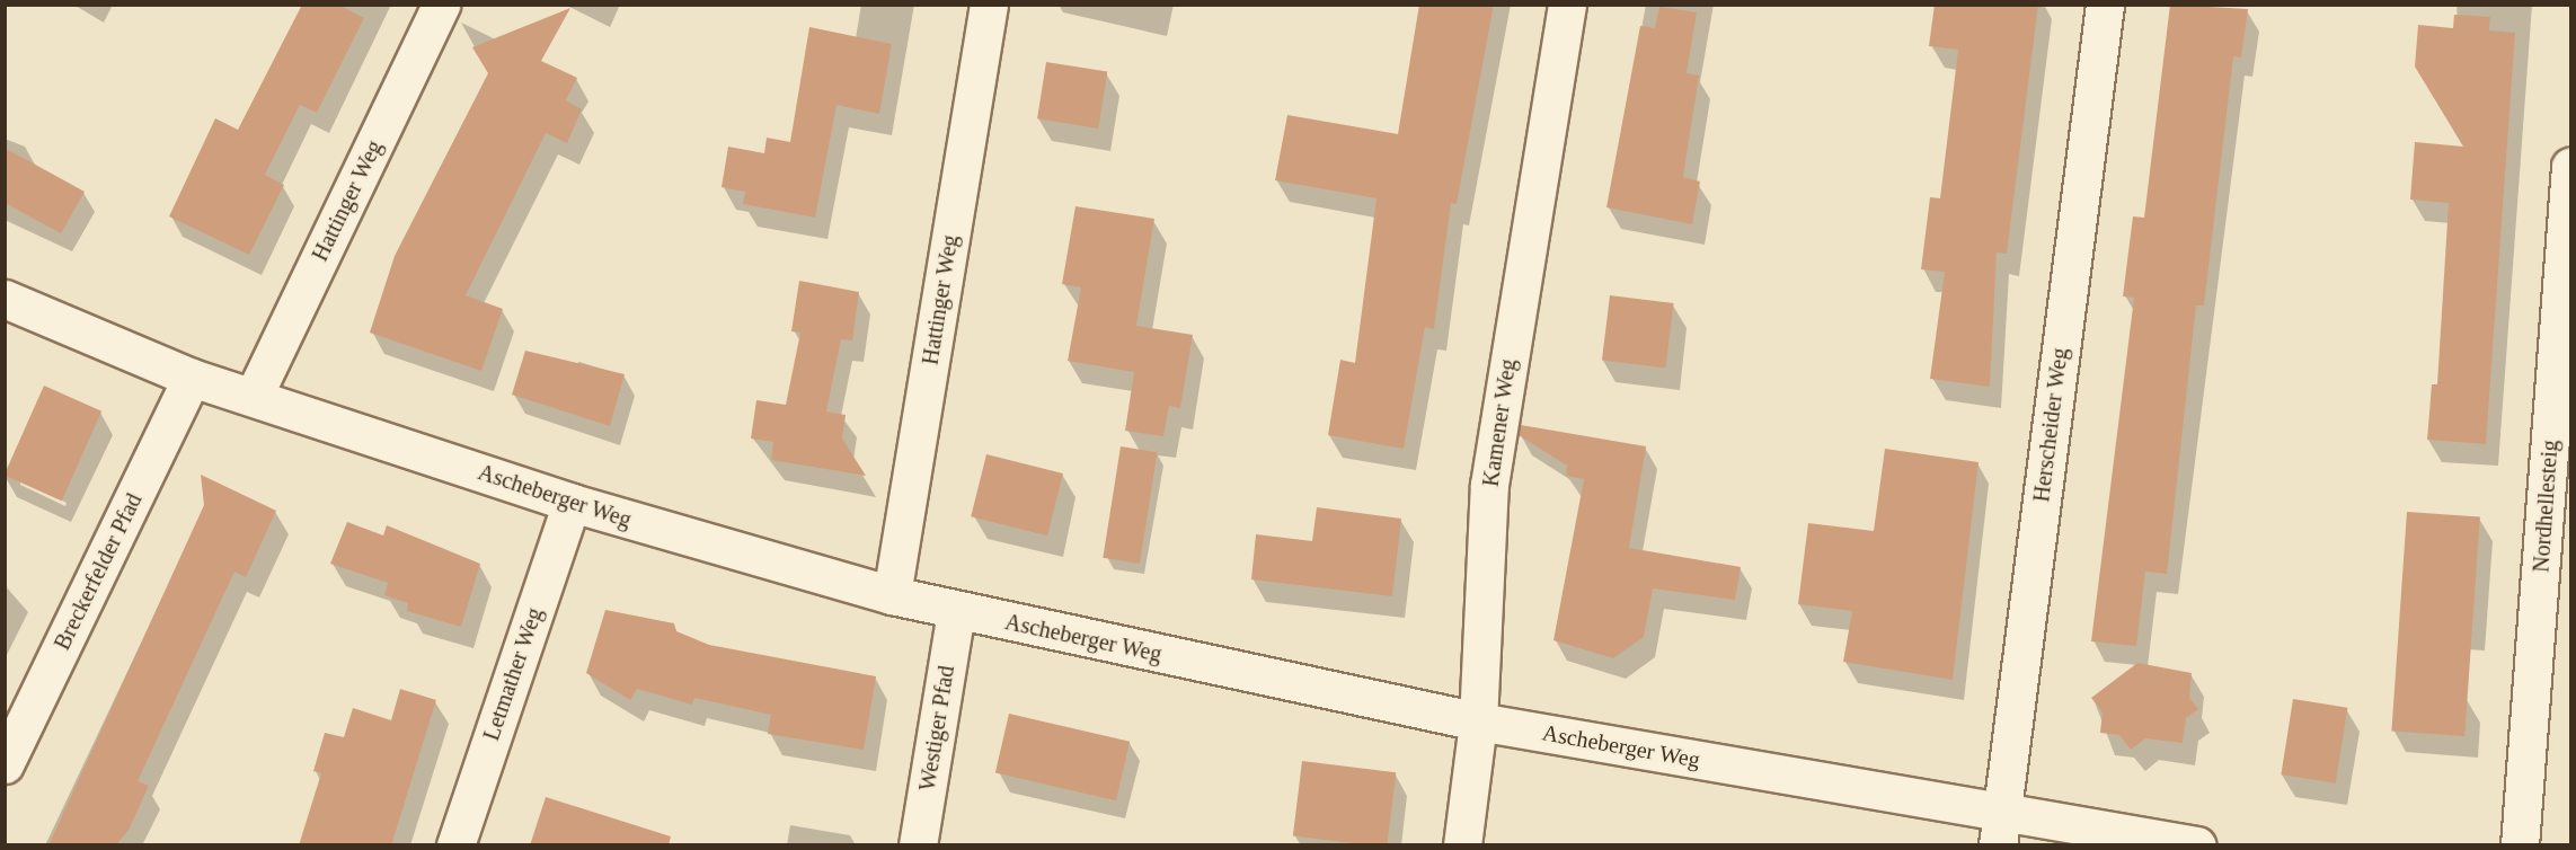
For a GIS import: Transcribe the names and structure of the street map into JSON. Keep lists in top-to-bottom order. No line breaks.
{"streets":{"street":["Hattinger Weg","Kamener Weg","Herscheider Weg","Ascheberger Weg","Nordhellesteig","Breckerfelder Pfad","Letmather Weg","Westiger Pfad"]},"crossings":[["Hattinger Weg","Ascheberger Weg"],["Kamener Weg","Ascheberger Weg"],["Herscheider Weg","Ascheberger Weg"],["Ascheberger Weg","Breckerfelder Pfad"],["Ascheberger Weg","Letmather Weg"],["Ascheberger Weg","Westiger Pfad"]]}
